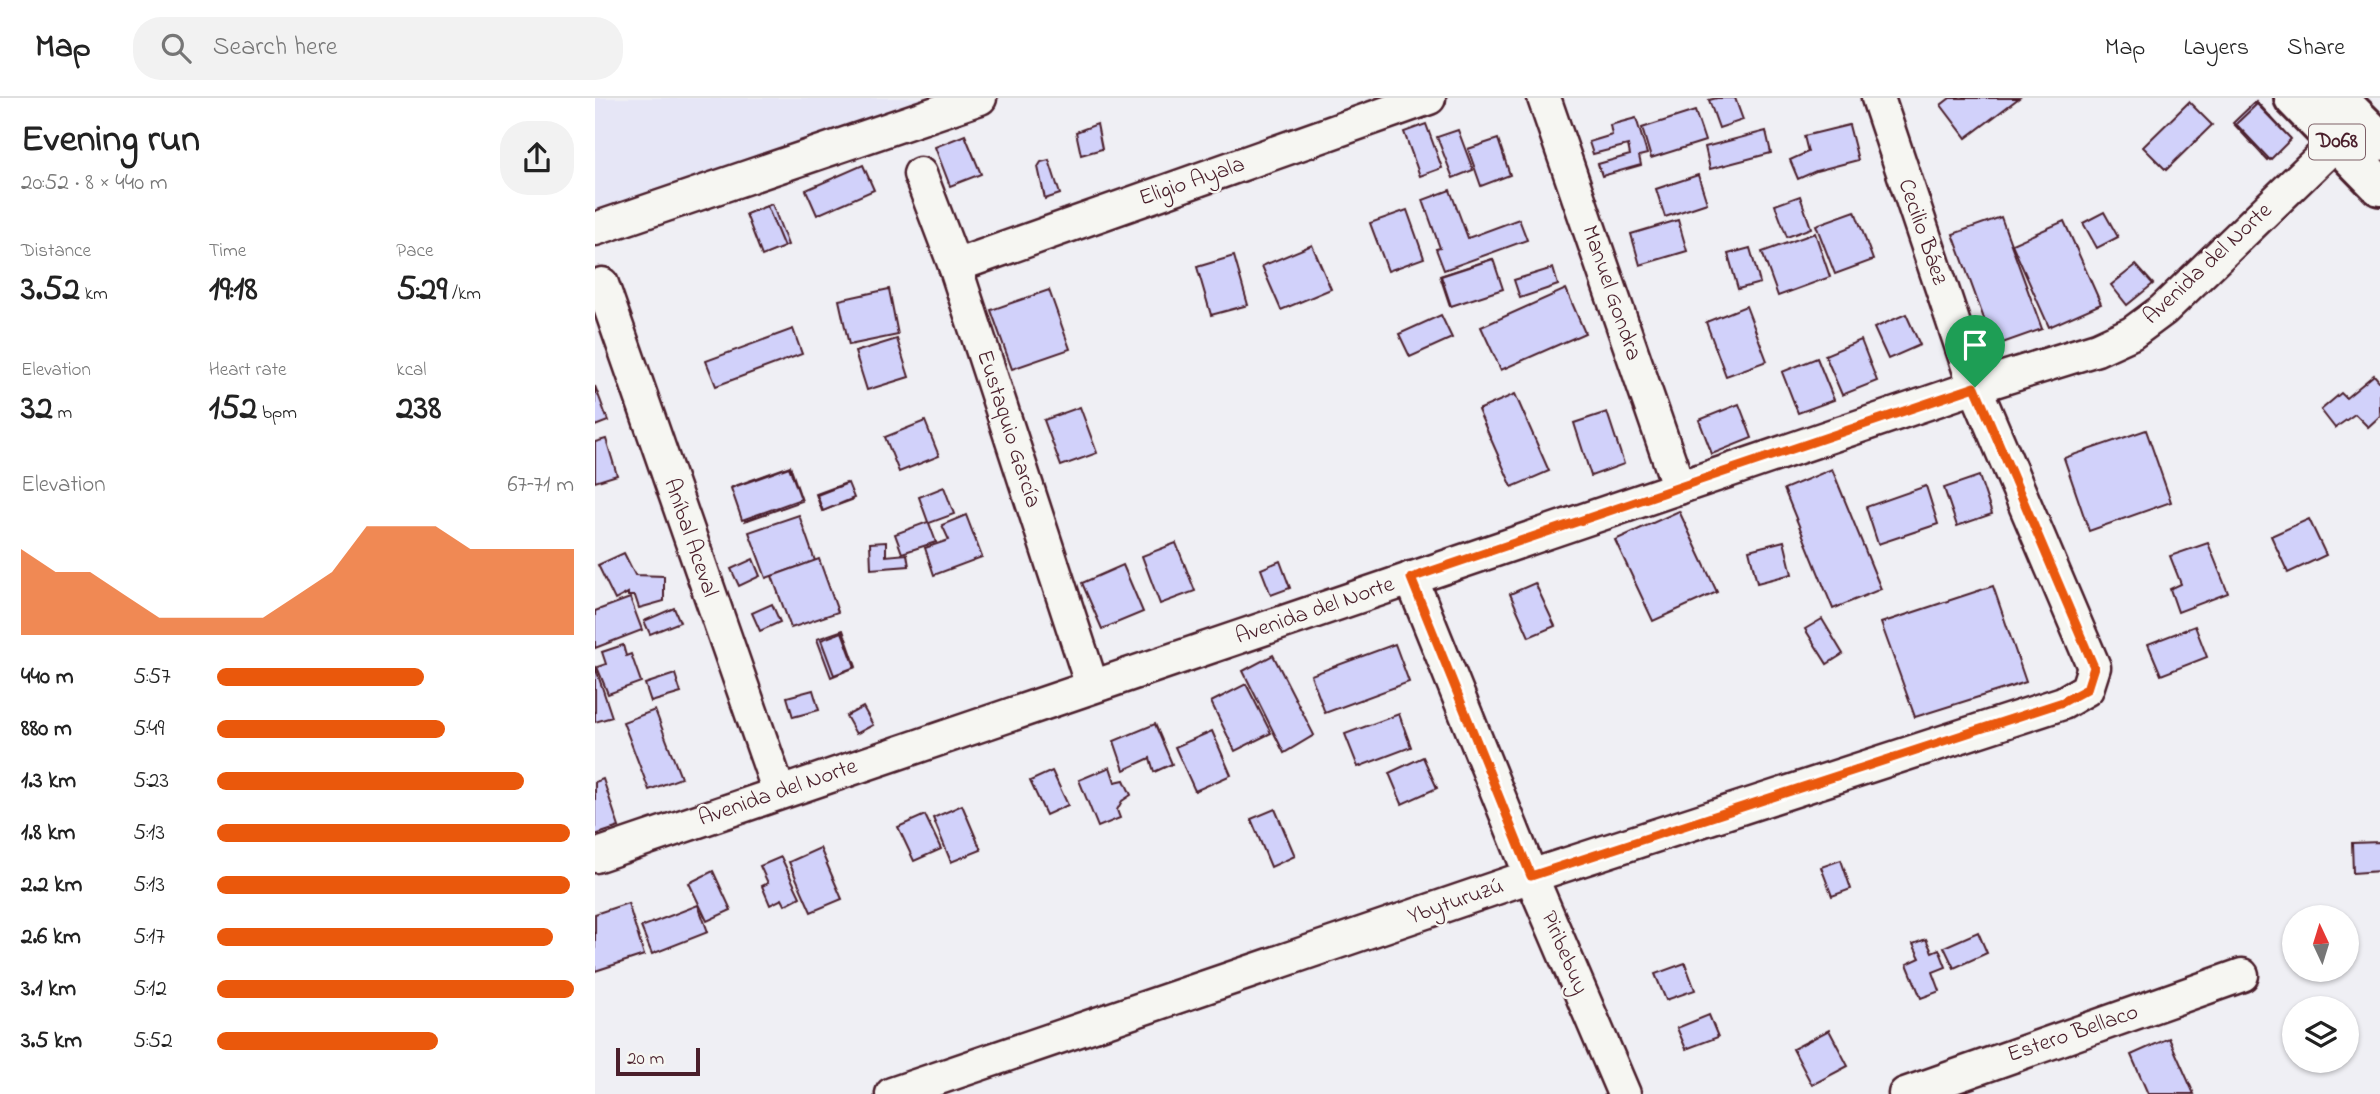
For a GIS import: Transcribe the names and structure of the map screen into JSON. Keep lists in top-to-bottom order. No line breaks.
{"streets":{"main road":["D068"],"street":["Eligio Ayala","Cecilio Báez","Avenida del Norte","Manuel Gondra","Eustaquio García","Aníbal Aceval","Ybyturuzú","Piribebuy","Estero Bellaco"]},"crossings":[["D068","Avenida del Norte"],["Eligio Ayala","Eustaquio García"],["Cecilio Báez","Avenida del Norte"],["Cecilio Báez","Ybyturuzú"],["Avenida del Norte","Manuel Gondra"],["Avenida del Norte","Eustaquio García"],["Avenida del Norte","Aníbal Aceval"],["Avenida del Norte","Piribebuy"],["Ybyturuzú","Piribebuy"]],"scale_bar":"20 m","north":"top","page":{"header":"Map","search":"Search here","nav":["Map","Layers","Share"],"heading":["Evening run","20:52 · 8 × 440 m"],"stats":[["Distance","3.52 km"],["Time","19:18"],["Pace","5:29 /km"],["Elevation","32 m"],["Heart rate","152 bpm"],["kcal","238"]],"chart":["Elevation","67–71 m"],"list":[{"name":"440 m","note":"5:57"},{"name":"880 m","note":"5:49"},{"name":"1.3 km","note":"5:23"},{"name":"1.8 km","note":"5:13"},{"name":"2.2 km","note":"5:13"},{"name":"2.6 km","note":"5:17"},{"name":"3.1 km","note":"5:12"},{"name":"3.5 km","note":"5:52"}],"scale":"20 m"}}
